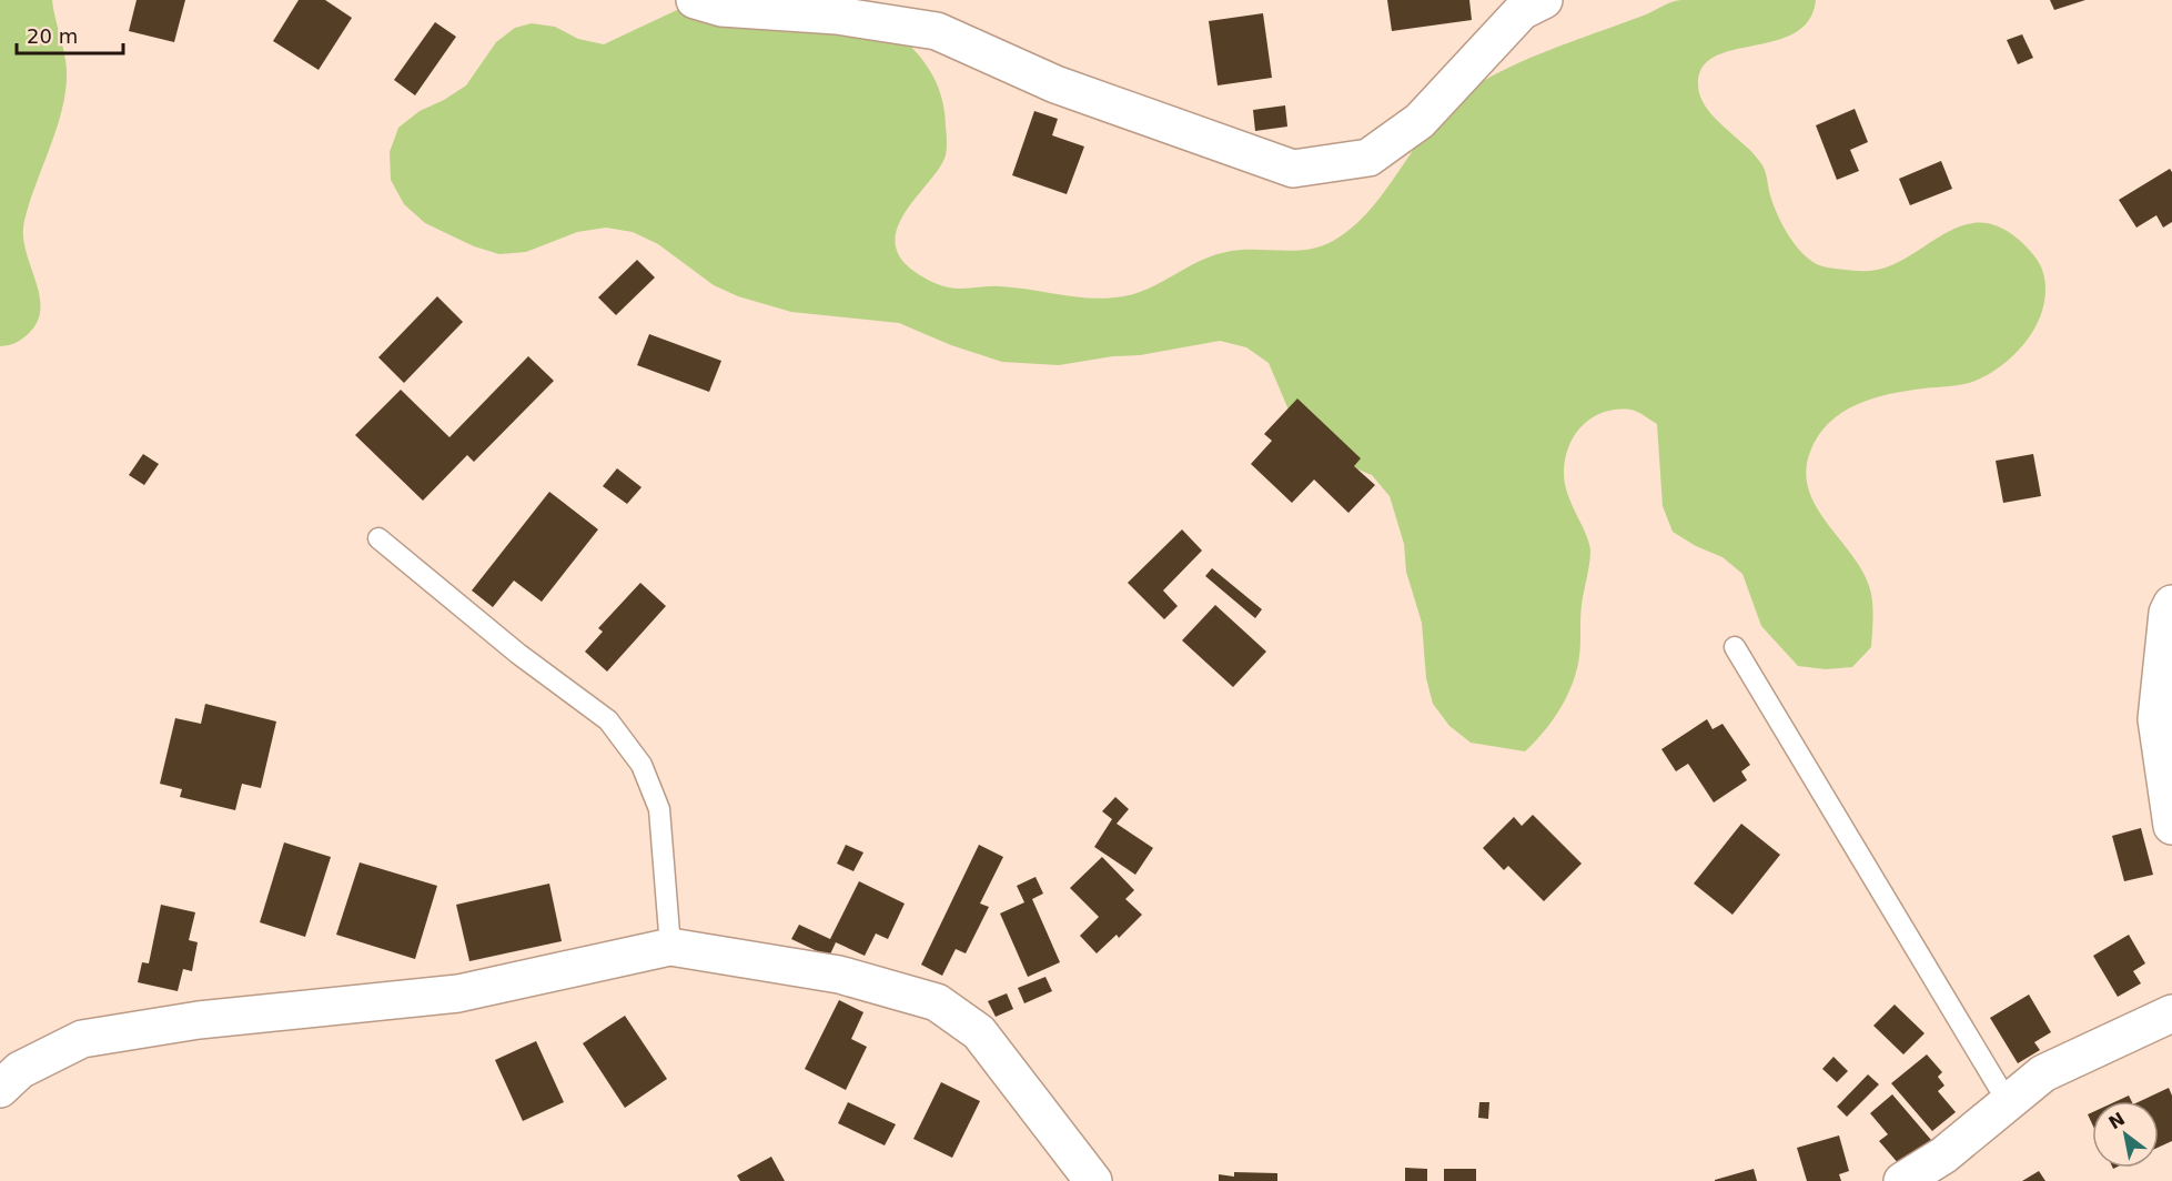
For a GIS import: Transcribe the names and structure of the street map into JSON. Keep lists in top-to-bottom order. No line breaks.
{"scale_bar":"20 m","north":"top left"}
